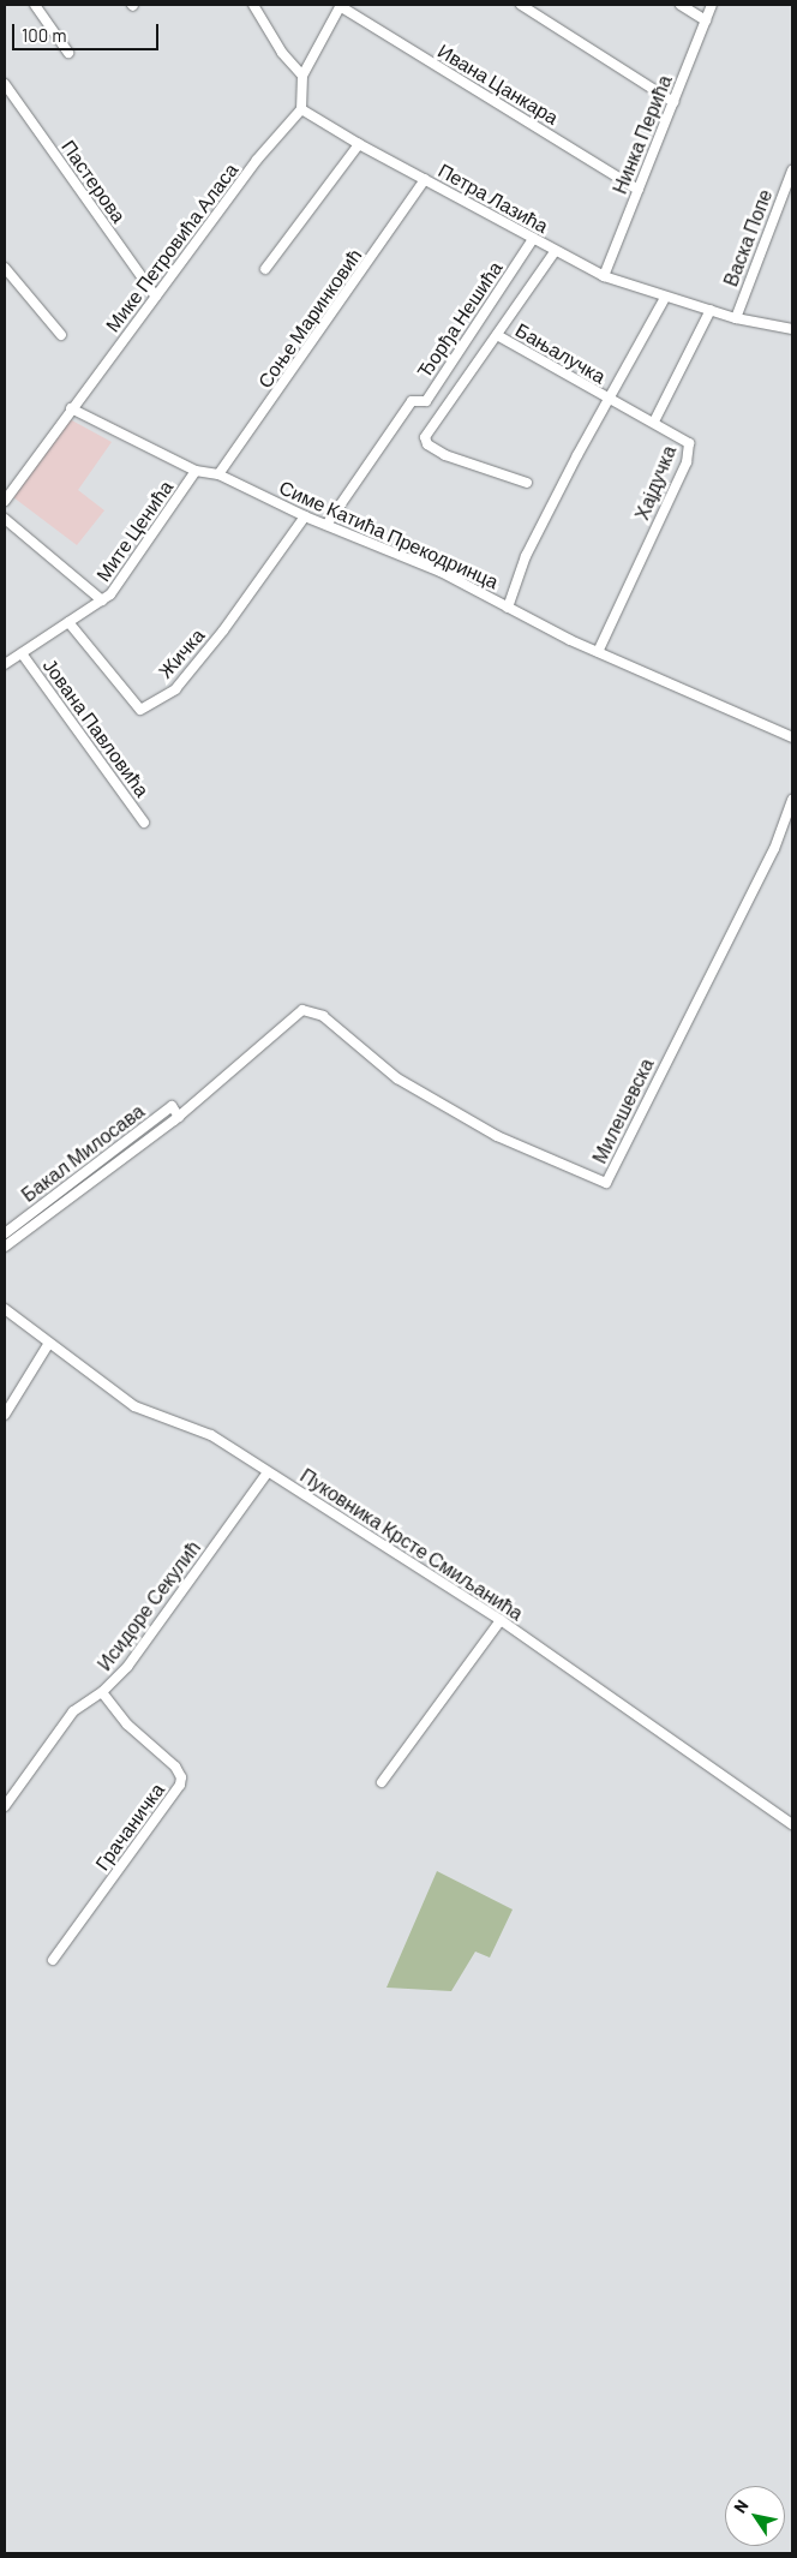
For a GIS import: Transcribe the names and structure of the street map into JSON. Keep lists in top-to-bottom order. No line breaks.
{"streets":{"street":["Ивана Цанкара","Нинка Перића","Пастерова","Петра Лазића","Васка Попе","Мике Петровића Аласа","Соње Маринковић","Ђорђа Нешића","Бањалучка","Хајдучка","Мите Ценића","Симе Катића Прекодринца","Жичка","Јована Павловића","Милешевска","Бакал Милосава","Пуковника Крсте Смиљанића","Исидоре Секулић","Грачаничка"]},"crossings":[["Ивана Цанкара","Нинка Перића"],["Нинка Перића","Петра Лазића"],["Пастерова","Мике Петровића Аласа"],["Петра Лазића","Васка Попе"],["Петра Лазића","Мике Петровића Аласа"],["Петра Лазића","Соње Маринковић"],["Петра Лазића","Ђорђа Нешића"],["Петра Лазића","Хајдучка"],["Мике Петровића Аласа","Симе Катића Прекодринца"],["Соње Маринковић","Симе Катића Прекодринца"],["Ђорђа Нешића","Симе Катића Прекодринца"],["Бањалучка","Хајдучка"],["Хајдучка","Симе Катића Прекодринца"],["Мите Ценића","Симе Катића Прекодринца"],["Мите Ценића","Жичка"],["Мите Ценића","Јована Павловића"],["Симе Катића Прекодринца","Жичка"],["Милешевска","Бакал Милосава"],["Пуковника Крсте Смиљанића","Исидоре Секулић"],["Исидоре Секулић","Грачаничка"]],"scale_bar":"100 m","north":"top left"}
